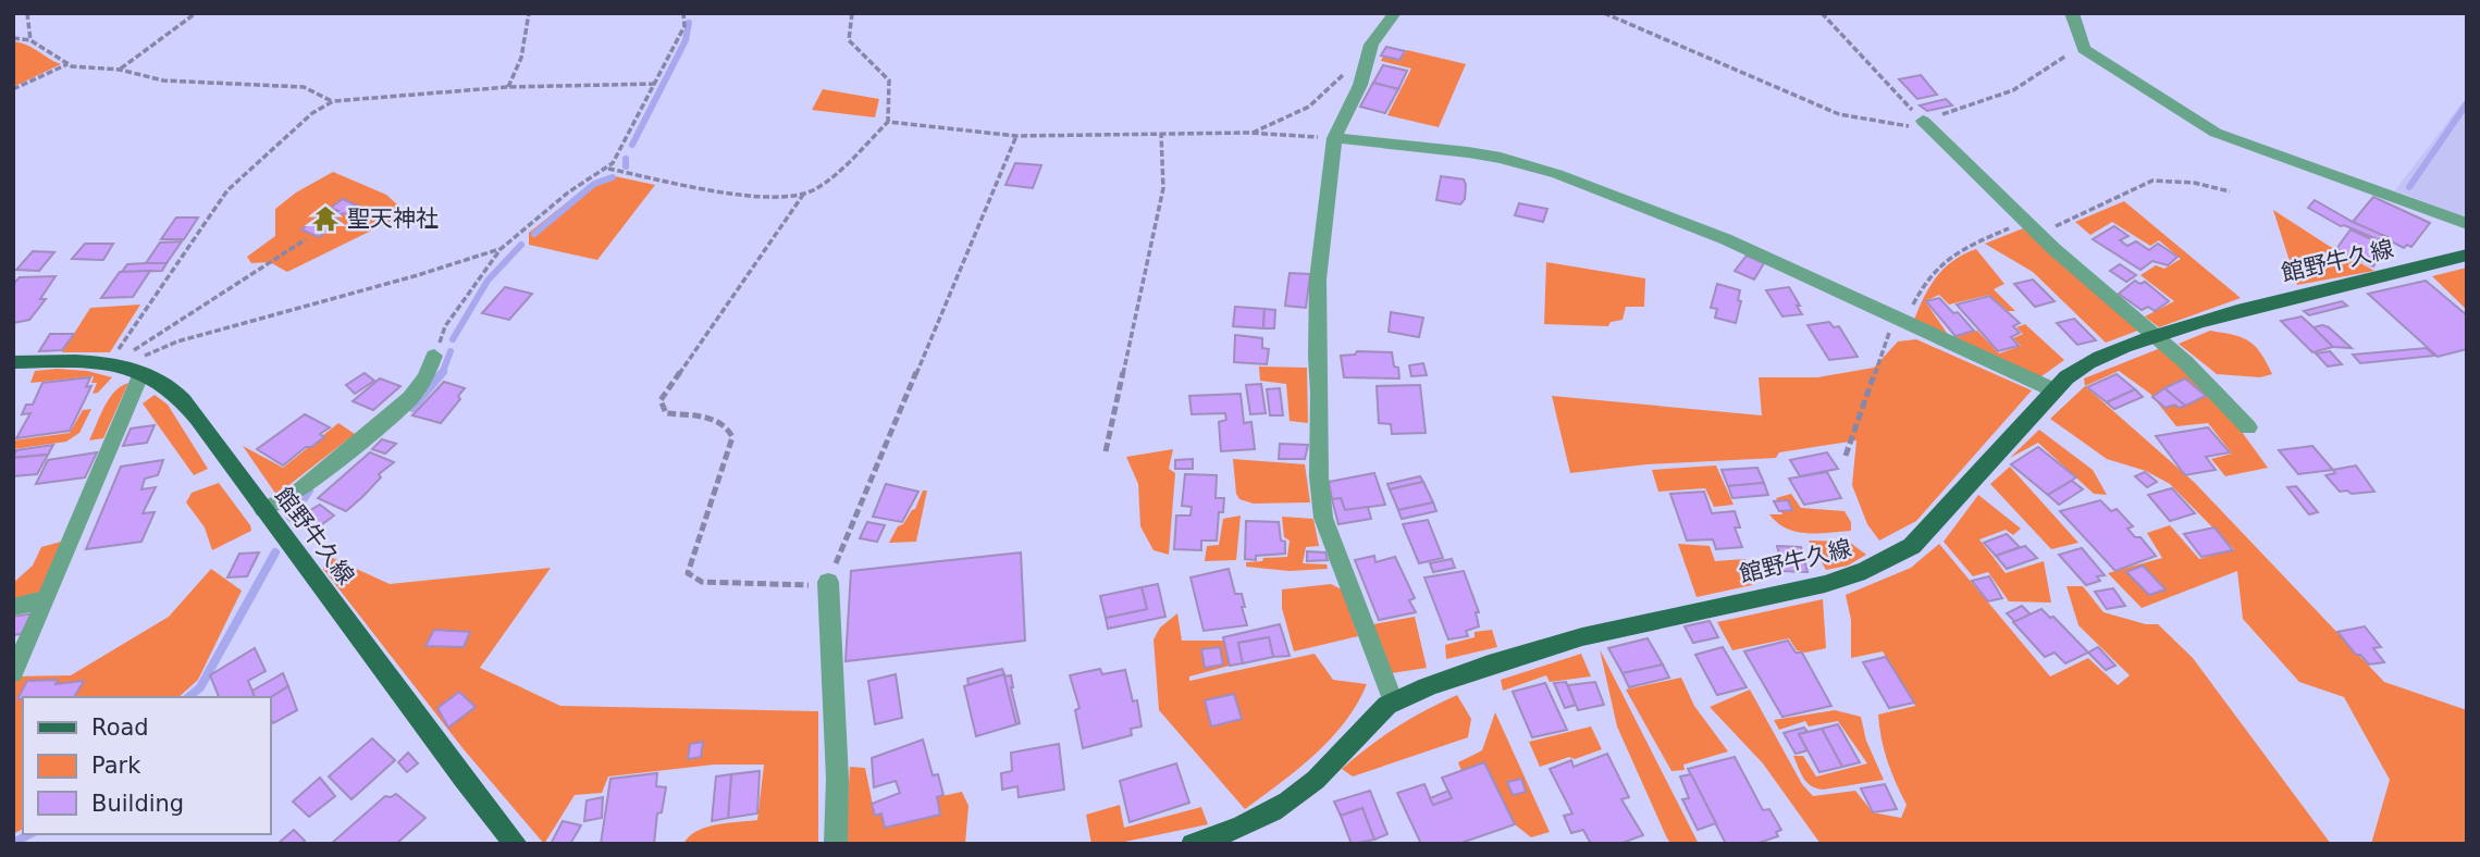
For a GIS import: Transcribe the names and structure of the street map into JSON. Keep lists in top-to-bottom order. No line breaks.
{"streets":{"main road":["館野牛久線"]},"places":{"temple":["聖天神社"]},"legend":["Road","Park","Building"]}
